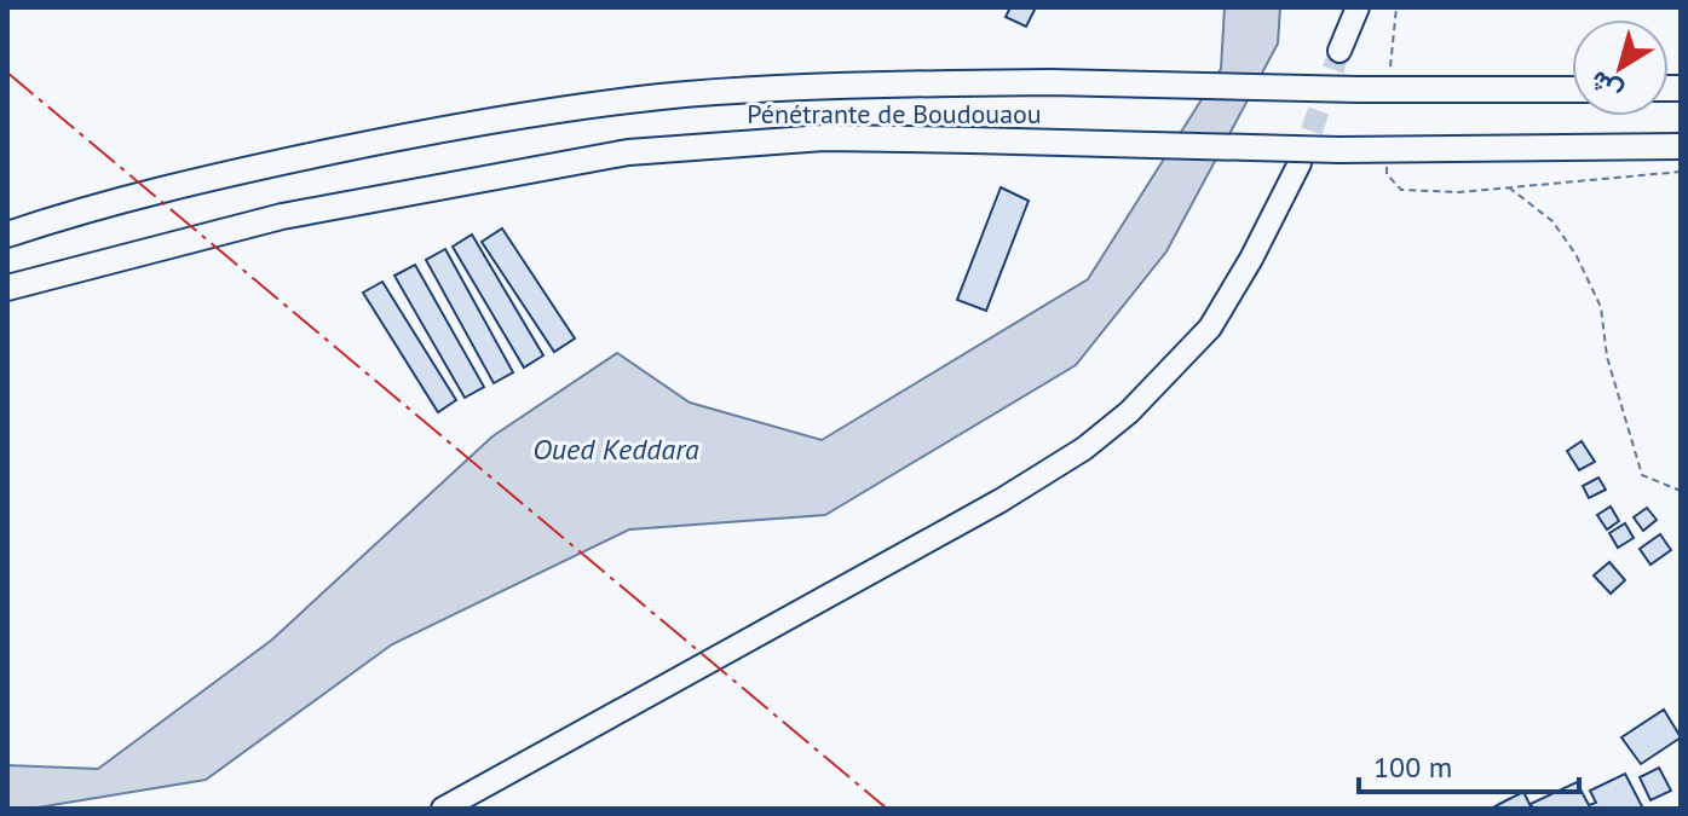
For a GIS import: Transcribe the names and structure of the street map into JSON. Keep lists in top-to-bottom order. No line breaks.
{"streets":{"highway":["Pénétrante de Boudouaou"]},"water":["Oued Keddara"],"scale_bar":"100 m","north":"bottom left"}
